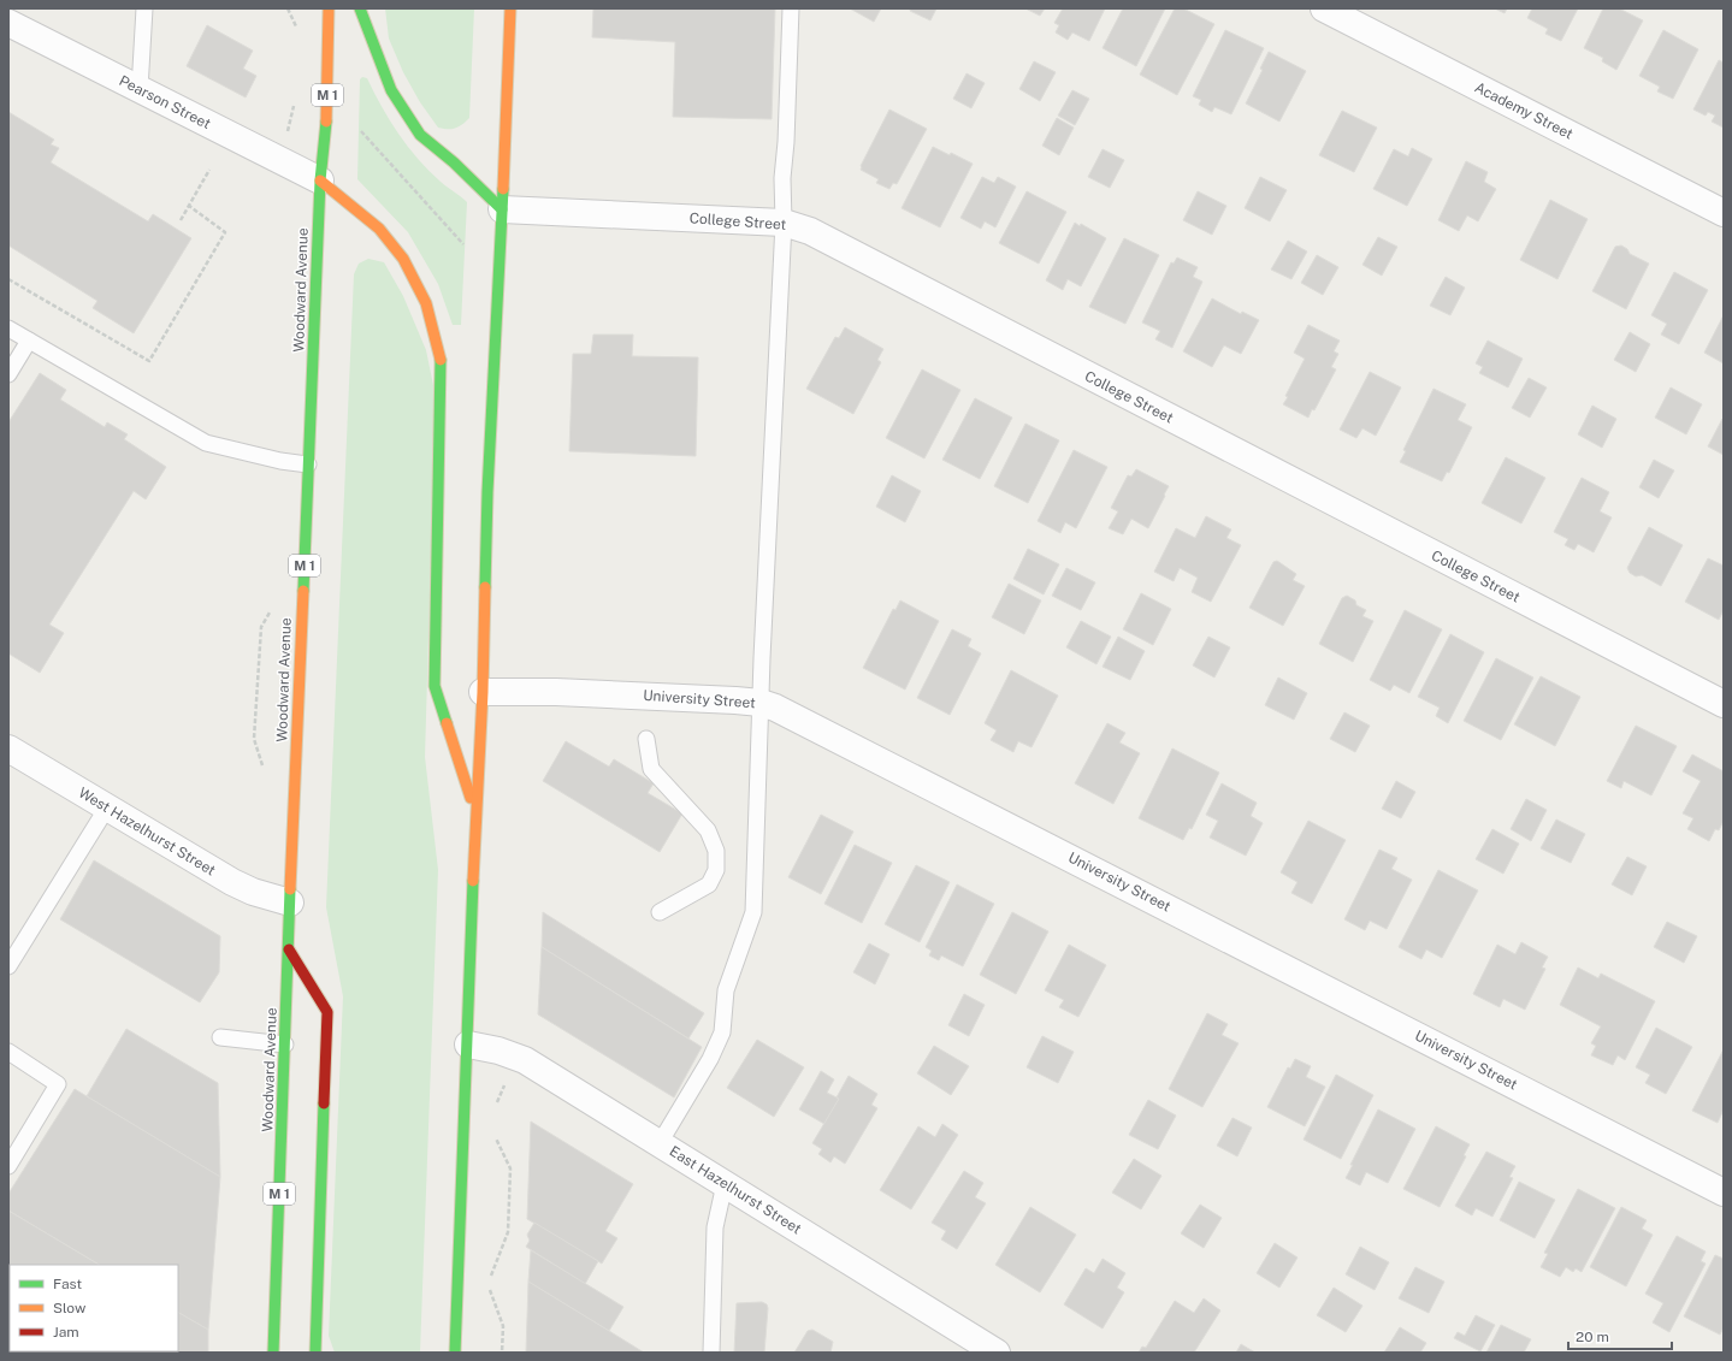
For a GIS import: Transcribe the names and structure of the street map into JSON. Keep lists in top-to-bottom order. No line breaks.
{"streets":{"main road":["M 1","Woodward Avenue"],"street":["Pearson Street","Academy Street","College Street","University Street","West Hazelhurst Street","East Hazelhurst Street"]},"crossings":[["Pearson Street","Woodward Avenue"],["Woodward Avenue","West Hazelhurst Street"]],"legend":["Fast","Slow","Jam"],"scale_bar":"20 m"}
